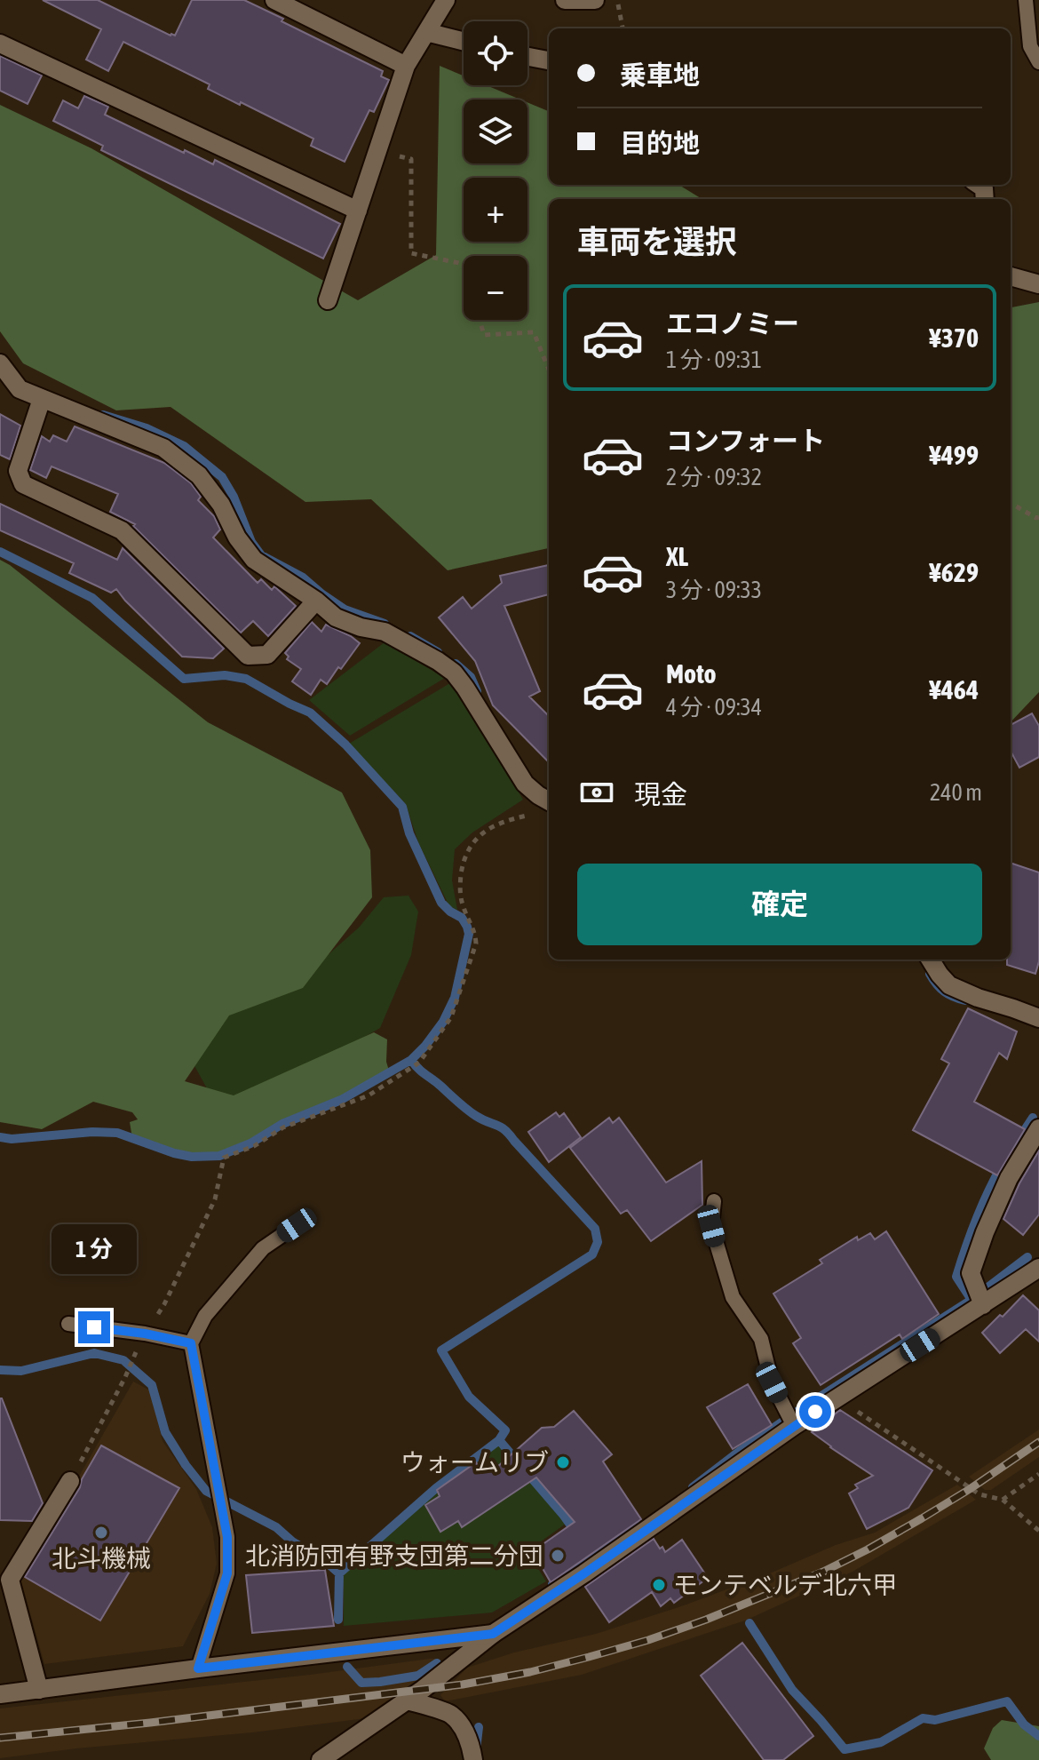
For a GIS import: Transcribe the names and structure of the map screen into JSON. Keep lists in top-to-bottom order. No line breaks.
{"places":["ウォームリブ","北斗機械","北消防団有野支団第二分団","モンテベルデ北六甲"],"page":{"map_buttons":["+","−"],"banner":["乗車地","目的地"],"heading":"車両を選択","list":[{"name":"エコノミー","note":"1 分 · 09:31","value":"¥370"},{"name":"コンフォート","note":"2 分 · 09:32","value":"¥499"},{"name":"XL","note":"3 分 · 09:33","value":"¥629"},{"name":"Moto","note":"4 分 · 09:34","value":"¥464"}],"pay":["現金","240 m"],"buttons":"確定","bubble":"1 分"}}
